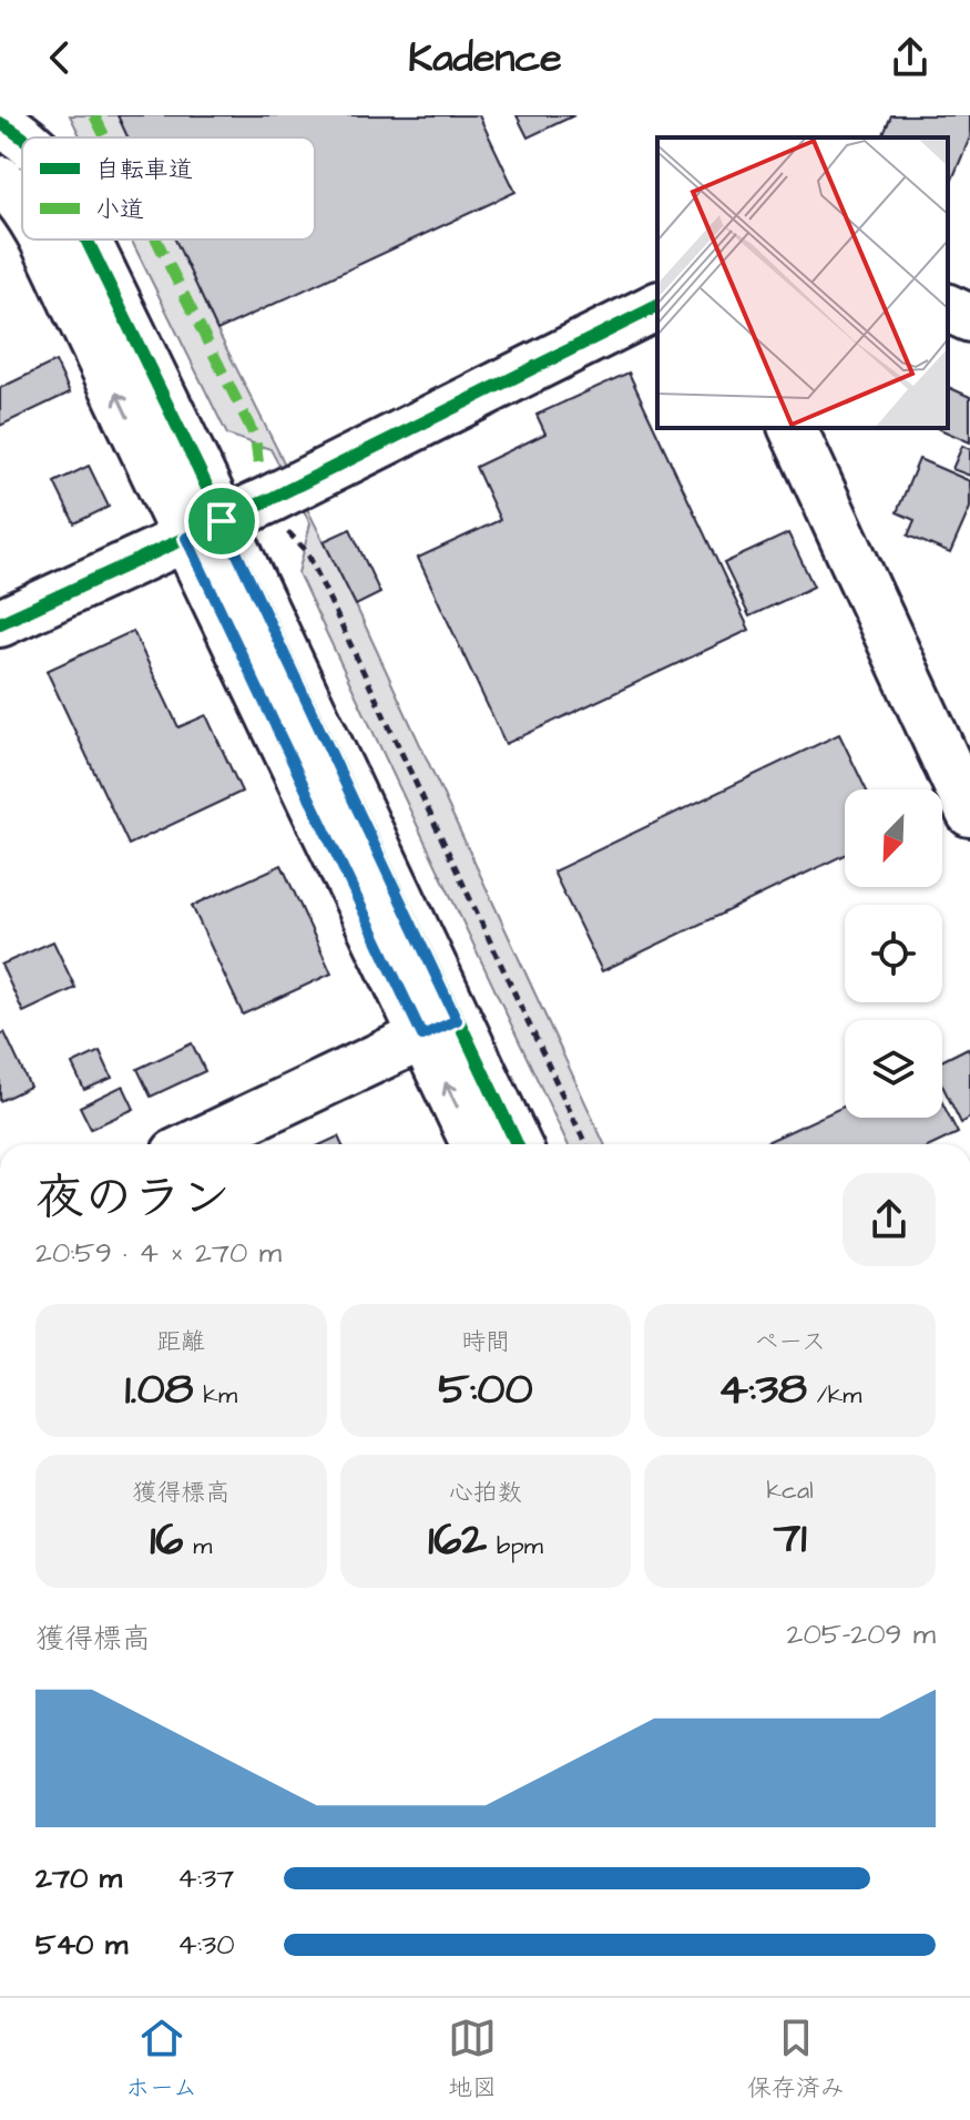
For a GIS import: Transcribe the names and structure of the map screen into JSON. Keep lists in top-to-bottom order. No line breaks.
{"legend":["自転車道","小道"],"north":"bottom left","page":{"header":"Kadence","heading":["夜のラン","20:59 · 4 × 270 m"],"stats":[["距離","1.08 km"],["時間","5:00"],["ペース","4:38 /km"],["獲得標高","16 m"],["心拍数","162 bpm"],["kcal","71"]],"chart":["獲得標高","205–209 m"],"list":[{"name":"270 m","note":"4:37"},{"name":"540 m","note":"4:30"}],"tabs":["ホーム","地図","保存済み"]}}
